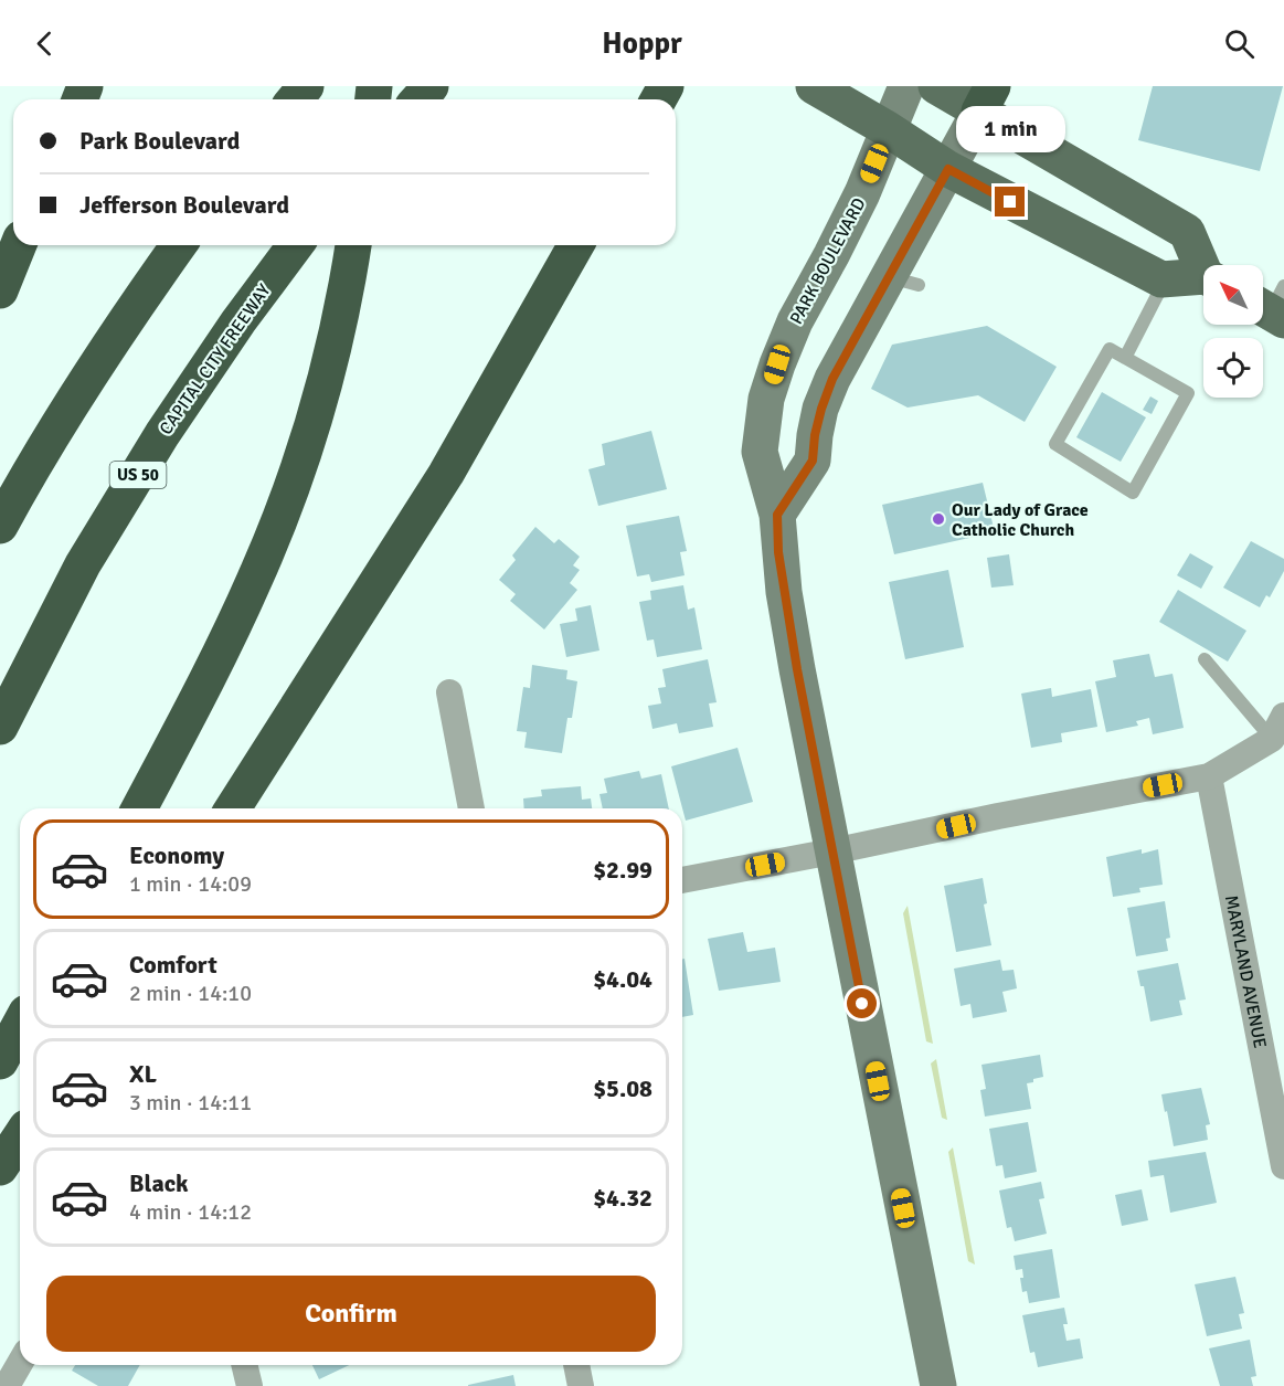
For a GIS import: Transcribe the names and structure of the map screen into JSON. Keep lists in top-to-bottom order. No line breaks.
{"streets":{"highway":["CAPITAL CITY FREEWAY","US 50"],"street":["PARK BOULEVARD","MARYLAND AVENUE"]},"places":["Our Lady of Grace Catholic Church"],"north":"top left","page":{"header":"Hoppr","banner":["Park Boulevard","Jefferson Boulevard"],"bubble":"1 min","list":[{"name":"Economy","note":"1 min · 14:09","value":"$2.99"},{"name":"Comfort","note":"2 min · 14:10","value":"$4.04"},{"name":"XL","note":"3 min · 14:11","value":"$5.08"},{"name":"Black","note":"4 min · 14:12","value":"$4.32"}],"buttons":"Confirm"}}
